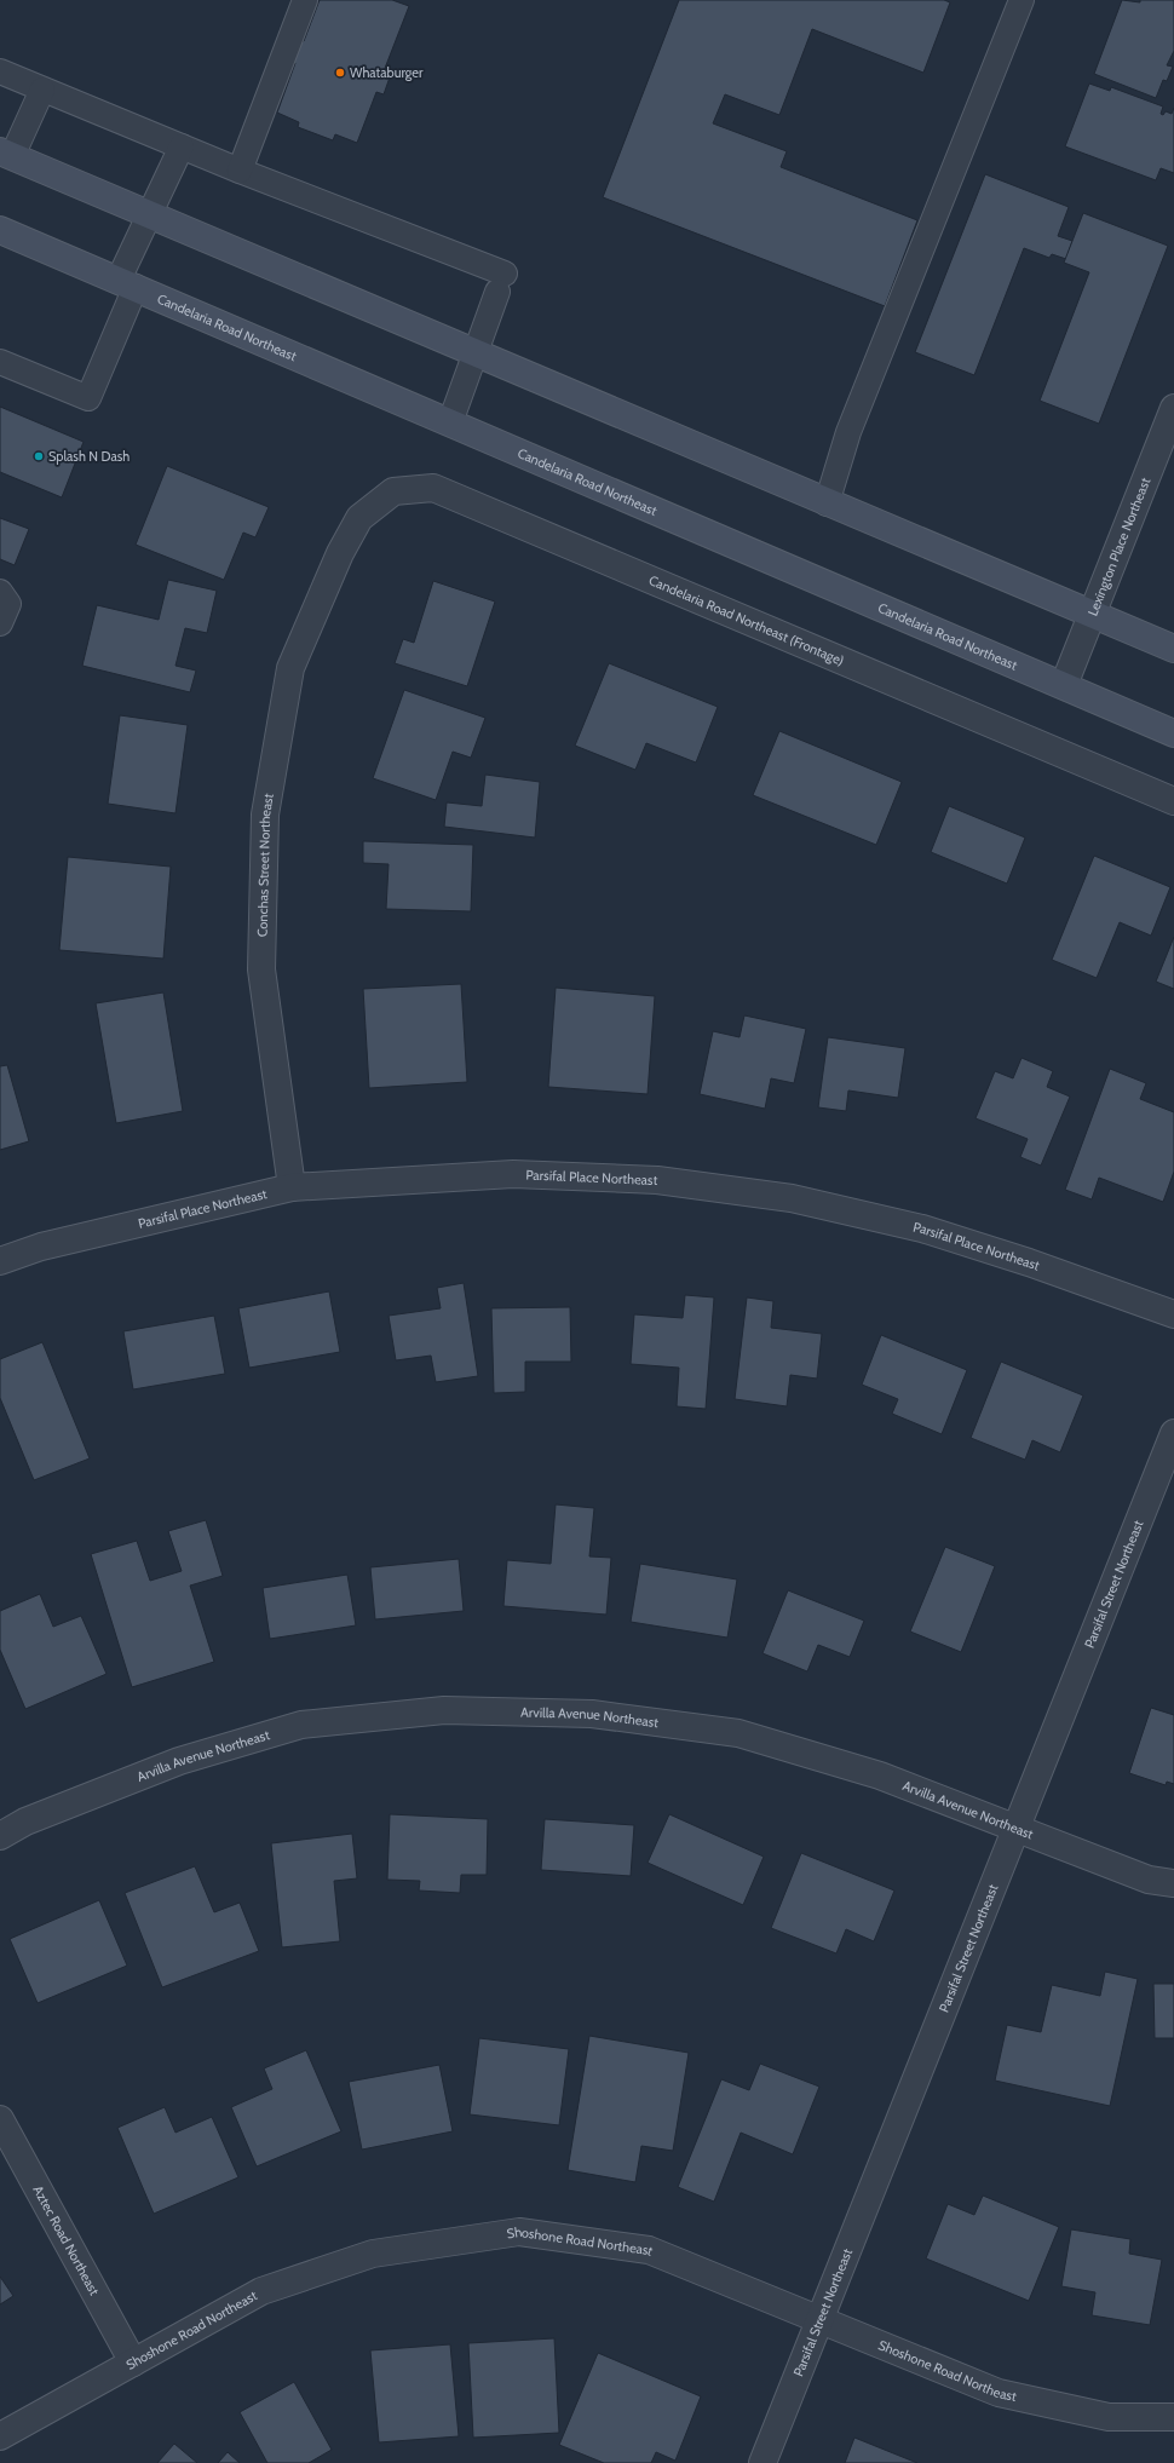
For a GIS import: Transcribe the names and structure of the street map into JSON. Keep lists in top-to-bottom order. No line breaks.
{"streets":{"main road":["Candelaria Road Northeast"],"street":["Lexington Place Northeast","Candelaria Road Northeast (Frontage)","Conchas Street Northeast","Parsifal Place Northeast","Parsifal Street Northeast","Arvilla Avenue Northeast","Aztec Road Northeast","Shoshone Road Northeast"]},"crossings":[["Candelaria Road Northeast","Lexington Place Northeast"],["Candelaria Road Northeast (Frontage)","Conchas Street Northeast"],["Conchas Street Northeast","Parsifal Place Northeast"],["Parsifal Street Northeast","Arvilla Avenue Northeast"],["Parsifal Street Northeast","Shoshone Road Northeast"],["Aztec Road Northeast","Shoshone Road Northeast"]],"places":["Whataburger","Splash N Dash"]}
